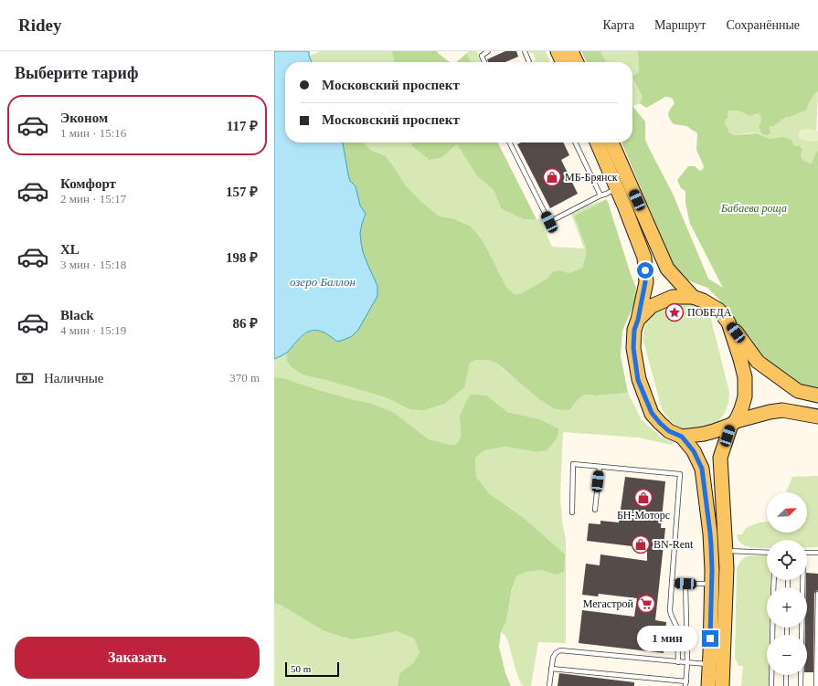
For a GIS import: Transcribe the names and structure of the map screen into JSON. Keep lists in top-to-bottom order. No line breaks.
{"water":["озеро Баллон"],"parks":["Бабаева роща"],"places":{"shop":["МБ-Брянск","БН-Моторс","BN-Rent"],"place":["ПОБЕДА"],"supermarket":["Мегастрой"]},"scale_bar":"50 m","north":"top right","page":{"header":"Ridey","nav":["Карта","Маршрут","Сохранённые"],"heading":"Выберите тариф","banner":["Московский проспект","Московский проспект"],"list":[{"name":"Эконом","note":"1 мин · 15:16","value":"117 ₽"},{"name":"Комфорт","note":"2 мин · 15:17","value":"157 ₽"},{"name":"XL","note":"3 мин · 15:18","value":"198 ₽"},{"name":"Black","note":"4 мин · 15:19","value":"86 ₽"}],"pay":["Наличные","370 m"],"map_buttons":["+","−"],"bubble":"1 мин","buttons":"Заказать","scale":"50 m"}}
